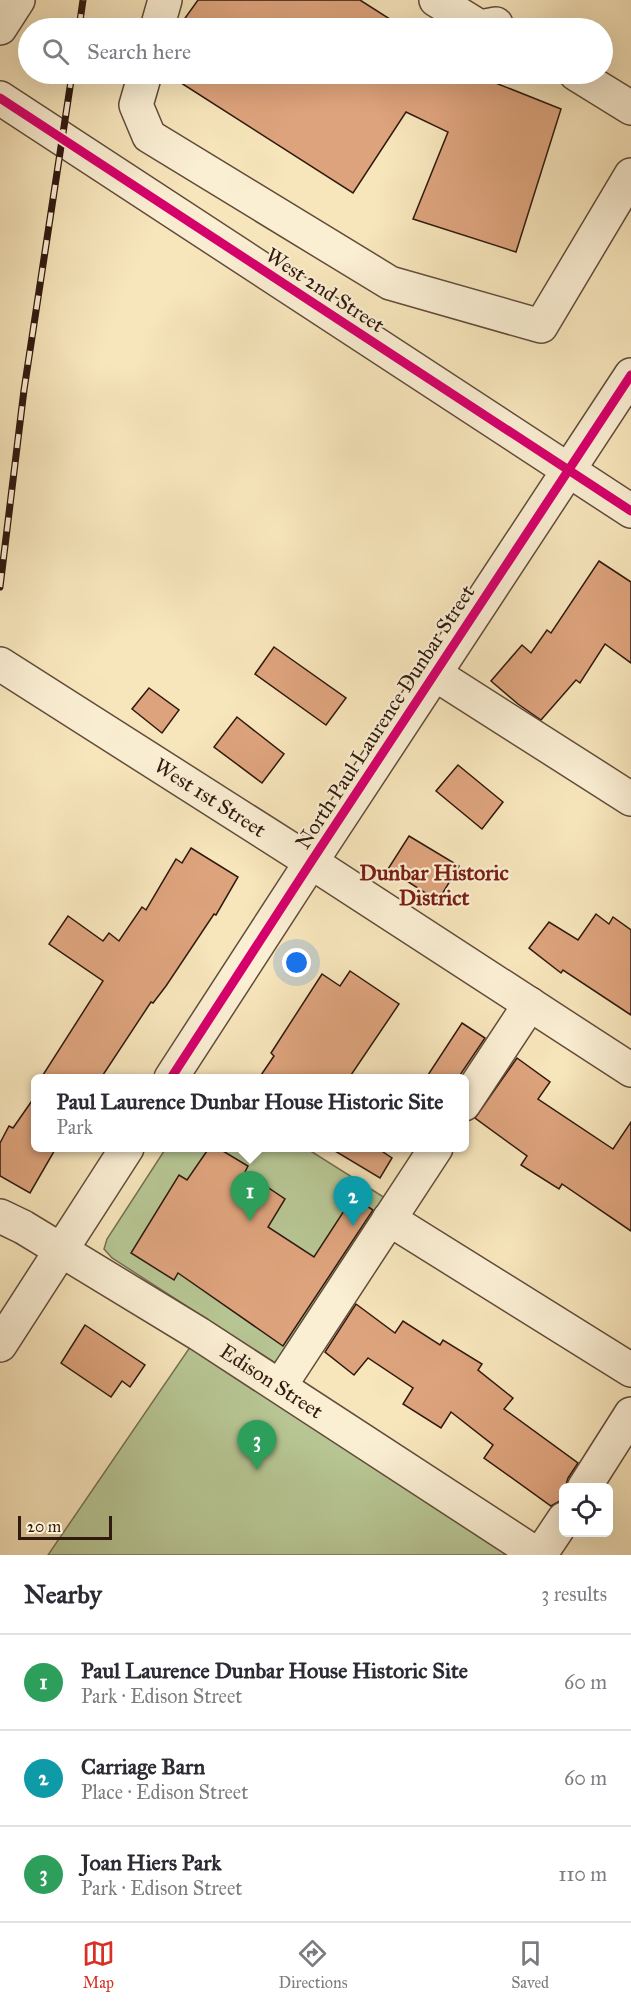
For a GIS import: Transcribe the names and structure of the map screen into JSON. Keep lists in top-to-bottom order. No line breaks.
{"streets":{"street":["West 2nd Street","North Paul Laurence Dunbar Street","West 1st Street","Edison Street"]},"crossings":[["West 2nd Street","North Paul Laurence Dunbar Street"],["North Paul Laurence Dunbar Street","West 1st Street"]],"districts":["Dunbar Historic District"],"scale_bar":"20 m","page":{"search":"Search here","popup":["Paul Laurence Dunbar House Historic Site","Park"],"pins":["1","2","3"],"scale":"20 m","heading":["Nearby","3 results"],"list":[{"mark":"1","name":"Paul Laurence Dunbar House Historic Site","note":"Park · Edison Street","value":"60 m"},{"mark":"2","name":"Carriage Barn","note":"Place · Edison Street","value":"60 m"},{"mark":"3","name":"Joan Hiers Park","note":"Park · Edison Street","value":"110 m"}],"nav":["Map","Directions","Saved"]}}
